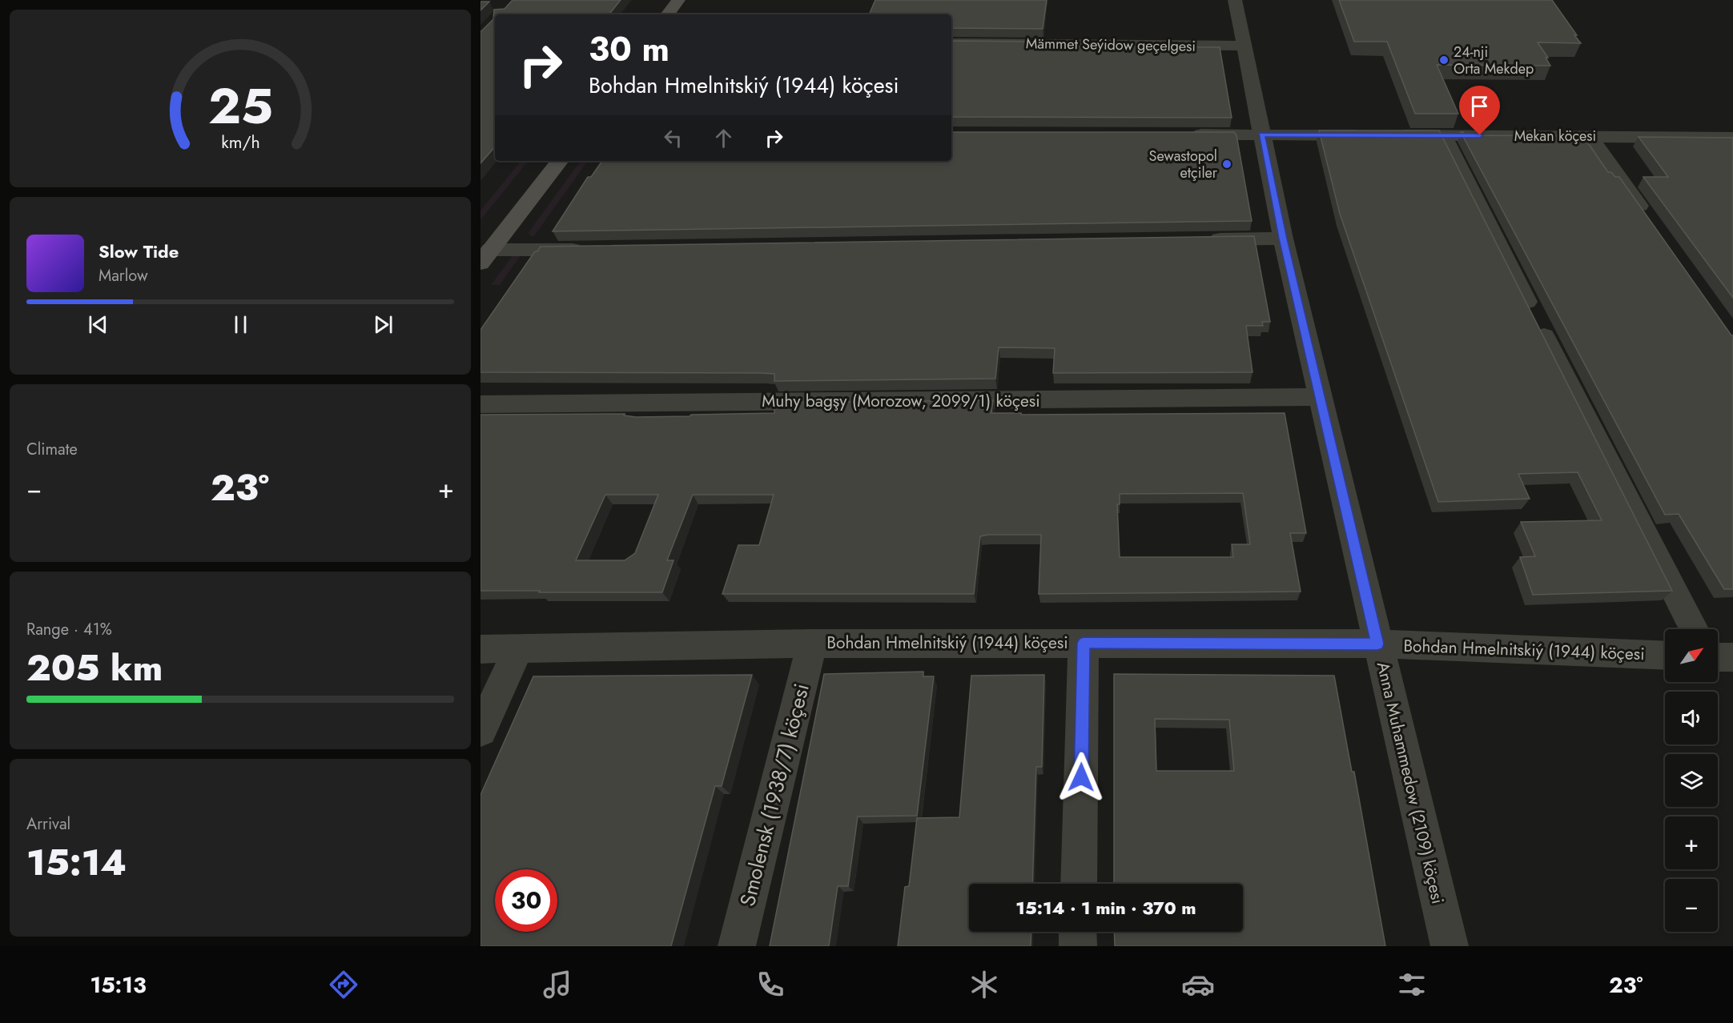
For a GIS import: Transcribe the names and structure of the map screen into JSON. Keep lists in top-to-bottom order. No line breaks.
{"streets":{"street":["Mämmet Seýidow geçelgesi","Mekan köçesi","Muhy bagşy (Morozow, 2099/1) köçesi","Bohdan Hmelnitskiý (1944) köçesi","Anna Muhammedow (2109) köçesi","Smolensk (1938/7) köçesi"]},"crossings":[["Mämmet Seýidow geçelgesi","Anna Muhammedow (2109) köçesi"],["Muhy bagşy (Morozow, 2099/1) köçesi","Anna Muhammedow (2109) köçesi"],["Bohdan Hmelnitskiý (1944) köçesi","Anna Muhammedow (2109) köçesi"],["Bohdan Hmelnitskiý (1944) köçesi","Smolensk (1938/7) köçesi"]],"places":["24-nji Orta Mekdep","Sewastopol etçiler"],"north":"top right","page":{"turn":["30 m","Bohdan Hmelnitskiý (1944) köçesi"],"song":["Slow Tide","Marlow"],"tile":["Climate",["Range · 41%","205 km"],["Arrival","15:14"]],"heat":["−","23°","+"],"map_buttons":["+","−"],"limit":"30","trip":"15:14 · 1 min · 370 m","tabs":["15:13","23°"],"gauge":["25","km/h"]}}
